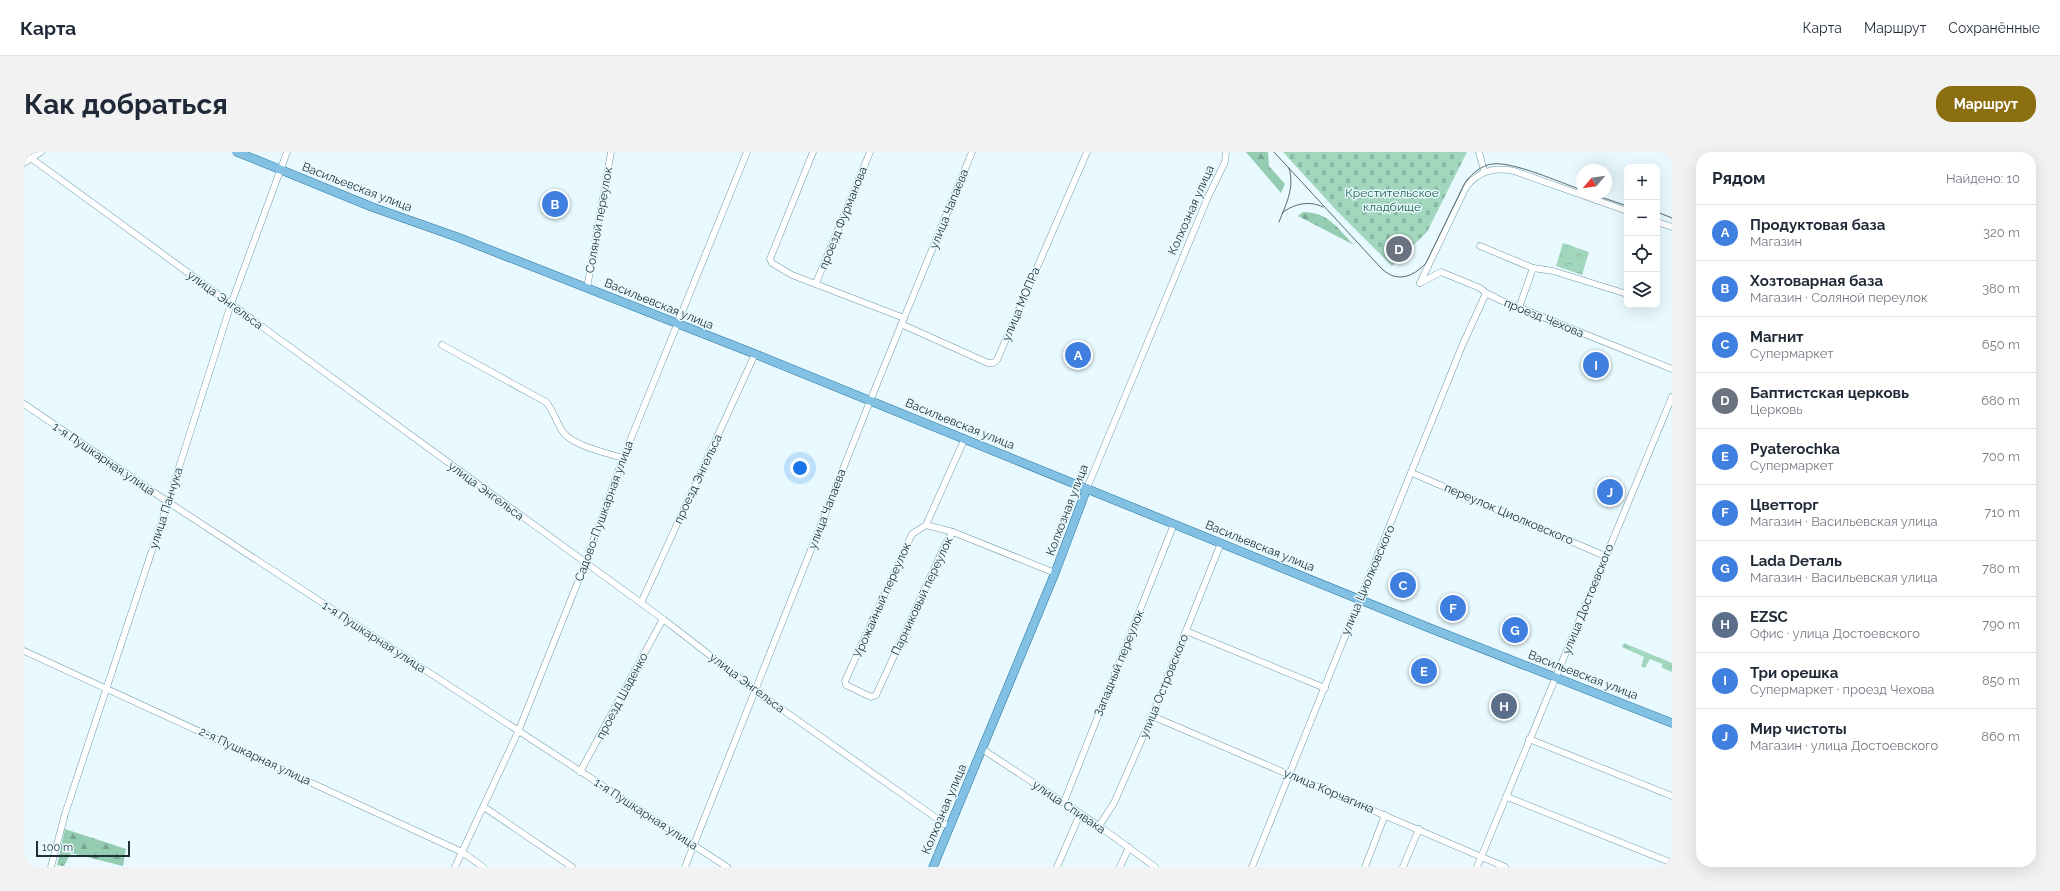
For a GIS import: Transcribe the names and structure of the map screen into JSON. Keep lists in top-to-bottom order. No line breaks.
{"streets":{"main road":["Васильевская улица","Колхозная улица"],"street":["улица Чапаева","проезд Фурманова","Соляной переулок","улица Энгельса","улица МОПРа","проезд Чехова","1-я Пушкарная улица","проезд Энгельса","улица Панчука","Садово-Пушкарная улица","переулок Циолковского","улица Циолковского","Парниковый переулок","улица Достоевского","Урожайный переулок","Западный переулок","улица Островского","проезд Шаденко","2-я Пушкарная улица","улица Корчагина","улица Спивака"]},"crossings":[["Васильевская улица","улица Чапаева"],["Васильевская улица","Колхозная улица"],["Васильевская улица","Соляной переулок"],["Васильевская улица","проезд Энгельса"],["Васильевская улица","улица Панчука"],["Васильевская улица","Садово-Пушкарная улица"],["Васильевская улица","улица Циолковского"],["Васильевская улица","улица Достоевского"],["Васильевская улица","Урожайный переулок"],["Васильевская улица","Западный переулок"],["Васильевская улица","улица Островского"],["улица Чапаева","улица Энгельса"],["улица Чапаева","улица МОПРа"],["улица Чапаева","1-я Пушкарная улица"],["Колхозная улица","улица Энгельса"],["Колхозная улица","Парниковый переулок"],["Колхозная улица","улица Спивака"],["улица Энгельса","проезд Энгельса"],["улица Энгельса","улица Панчука"],["улица Энгельса","Садово-Пушкарная улица"],["улица Энгельса","проезд Шаденко"],["проезд Чехова","улица Циолковского"],["1-я Пушкарная улица","улица Панчука"],["1-я Пушкарная улица","Садово-Пушкарная улица"],["1-я Пушкарная улица","проезд Шаденко"],["улица Панчука","2-я Пушкарная улица"],["Садово-Пушкарная улица","2-я Пушкарная улица"],["переулок Циолковского","улица Циолковского"],["переулок Циолковского","улица Достоевского"],["улица Циолковского","улица Корчагина"],["Парниковый переулок","Урожайный переулок"],["улица Достоевского","улица Корчагина"],["Западный переулок","улица Спивака"],["улица Островского","улица Корчагина"],["улица Островского","улица Спивака"]],"parks":["Крестительское кладбище"],"scale_bar":"100 m","north":"bottom left","page":{"header":"Карта","nav":["Карта","Маршрут","Сохранённые"],"buttons":"Маршрут","title":"Как добраться","heading":["Рядом","Найдено: 10"],"map_buttons":["+","−"],"pins":["B","D","A","I","J","C","F","G","E","H"],"list":[{"mark":"A","name":"Продуктовая база","note":"Магазин","value":"320 m"},{"mark":"B","name":"Хозтоварная база","note":"Магазин · Соляной переулок","value":"380 m"},{"mark":"C","name":"Магнит","note":"Супермаркет","value":"650 m"},{"mark":"D","name":"Баптистская церковь","note":"Церковь","value":"680 m"},{"mark":"E","name":"Pyaterochka","note":"Супермаркет","value":"700 m"},{"mark":"F","name":"Цветторг","note":"Магазин · Васильевская улица","value":"710 m"},{"mark":"G","name":"Lada Dеталь","note":"Магазин · Васильевская улица","value":"780 m"},{"mark":"H","name":"EZSC","note":"Офис · улица Достоевского","value":"790 m"},{"mark":"I","name":"Три орешка","note":"Супермаркет · проезд Чехова","value":"850 m"},{"mark":"J","name":"Мир чистоты","note":"Магазин · улица Достоевского","value":"860 m"}],"scale":"100 m"}}
